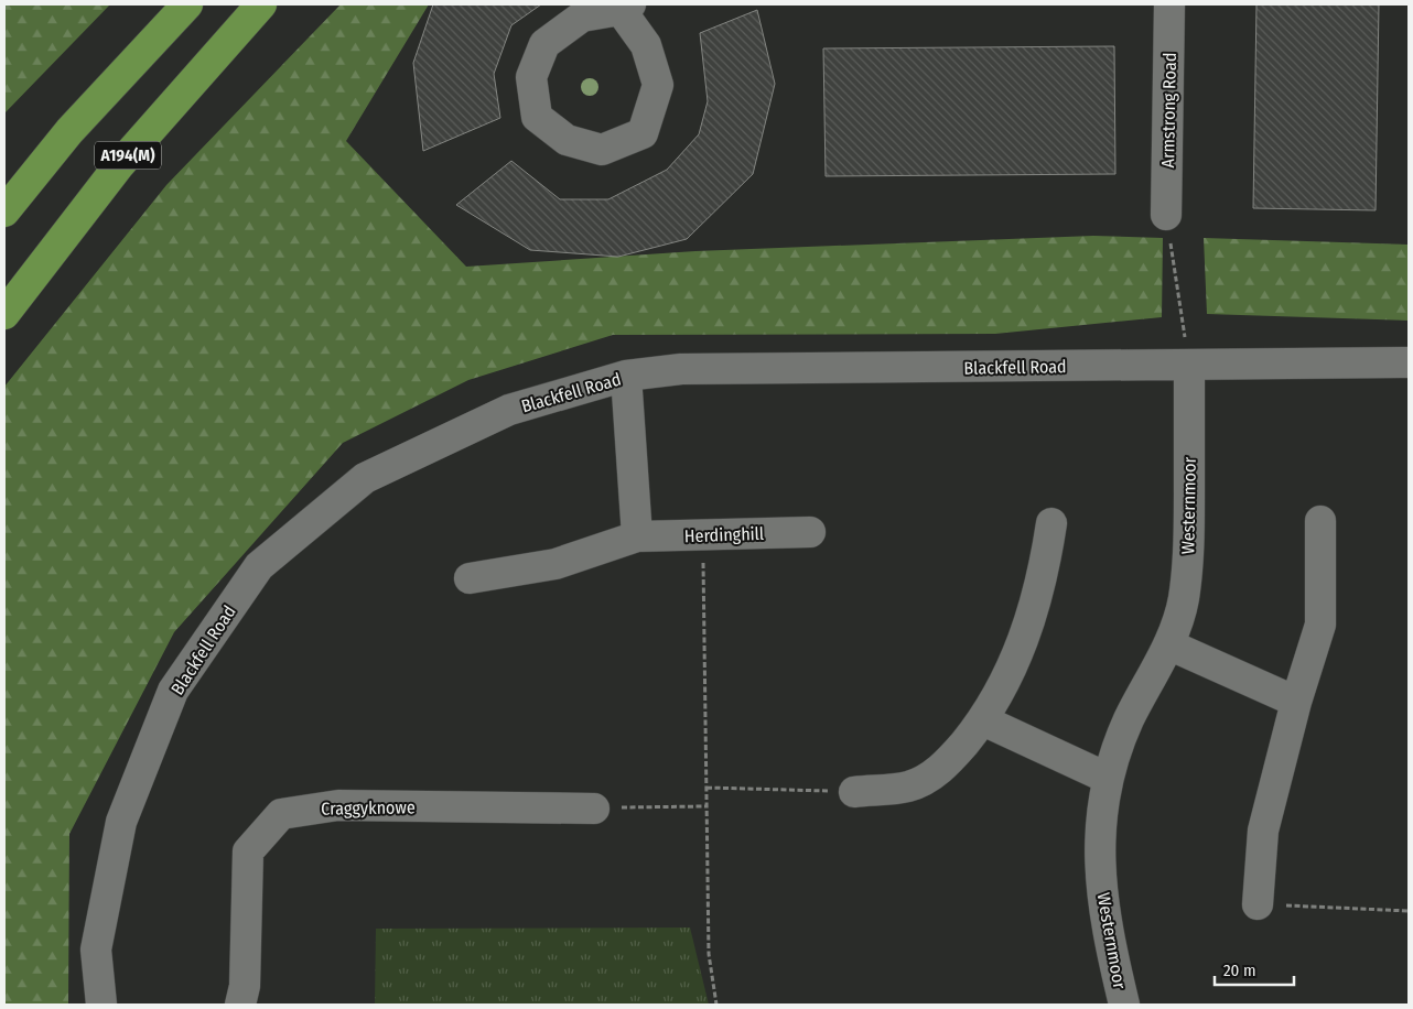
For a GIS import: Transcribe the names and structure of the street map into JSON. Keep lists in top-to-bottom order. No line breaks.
{"streets":{"highway":["A194(M)"],"street":["Armstrong Road","Blackfell Road","Westernmoor","Herdinghill","Craggyknowe"]},"crossings":[["Blackfell Road","Westernmoor"]],"scale_bar":"20 m"}
